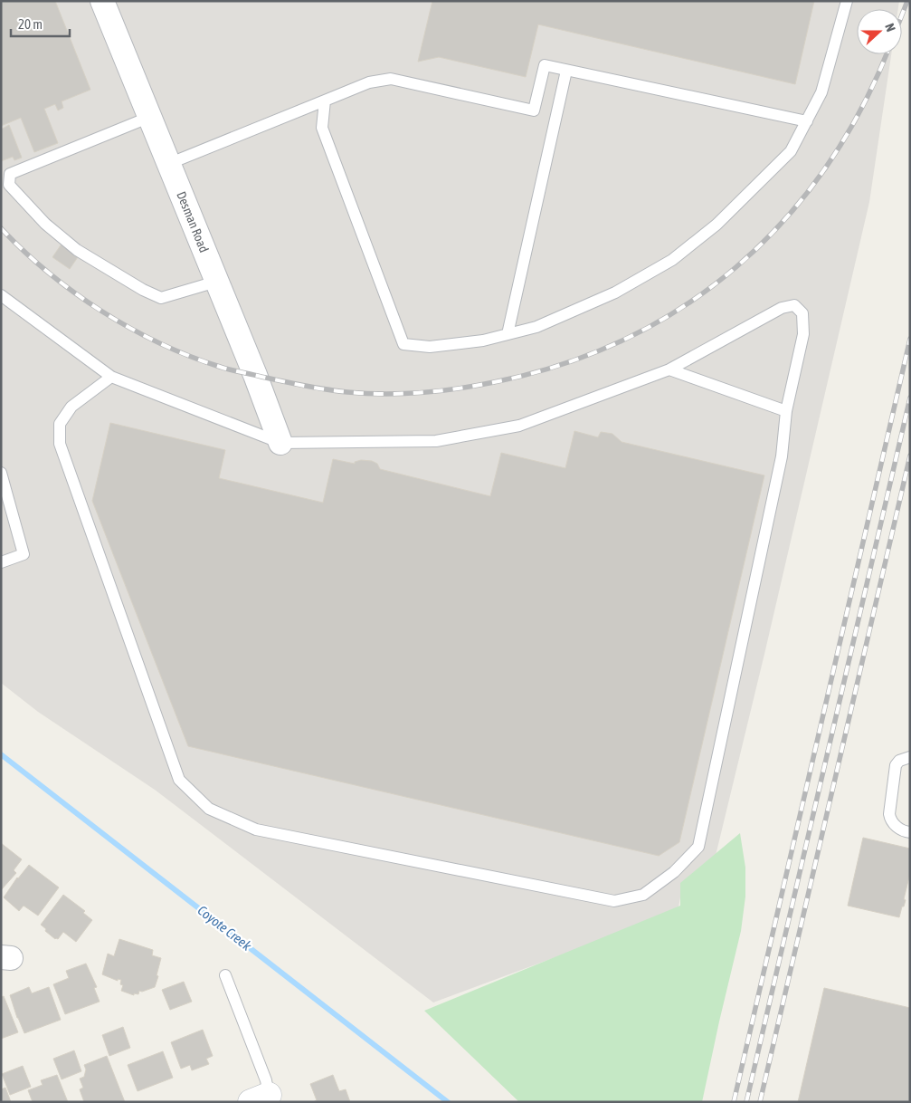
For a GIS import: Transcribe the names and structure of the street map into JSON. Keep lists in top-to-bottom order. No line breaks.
{"streets":{"street":["Desman Road"]},"water":["Coyote Creek"],"scale_bar":"20 m","north":"right"}
